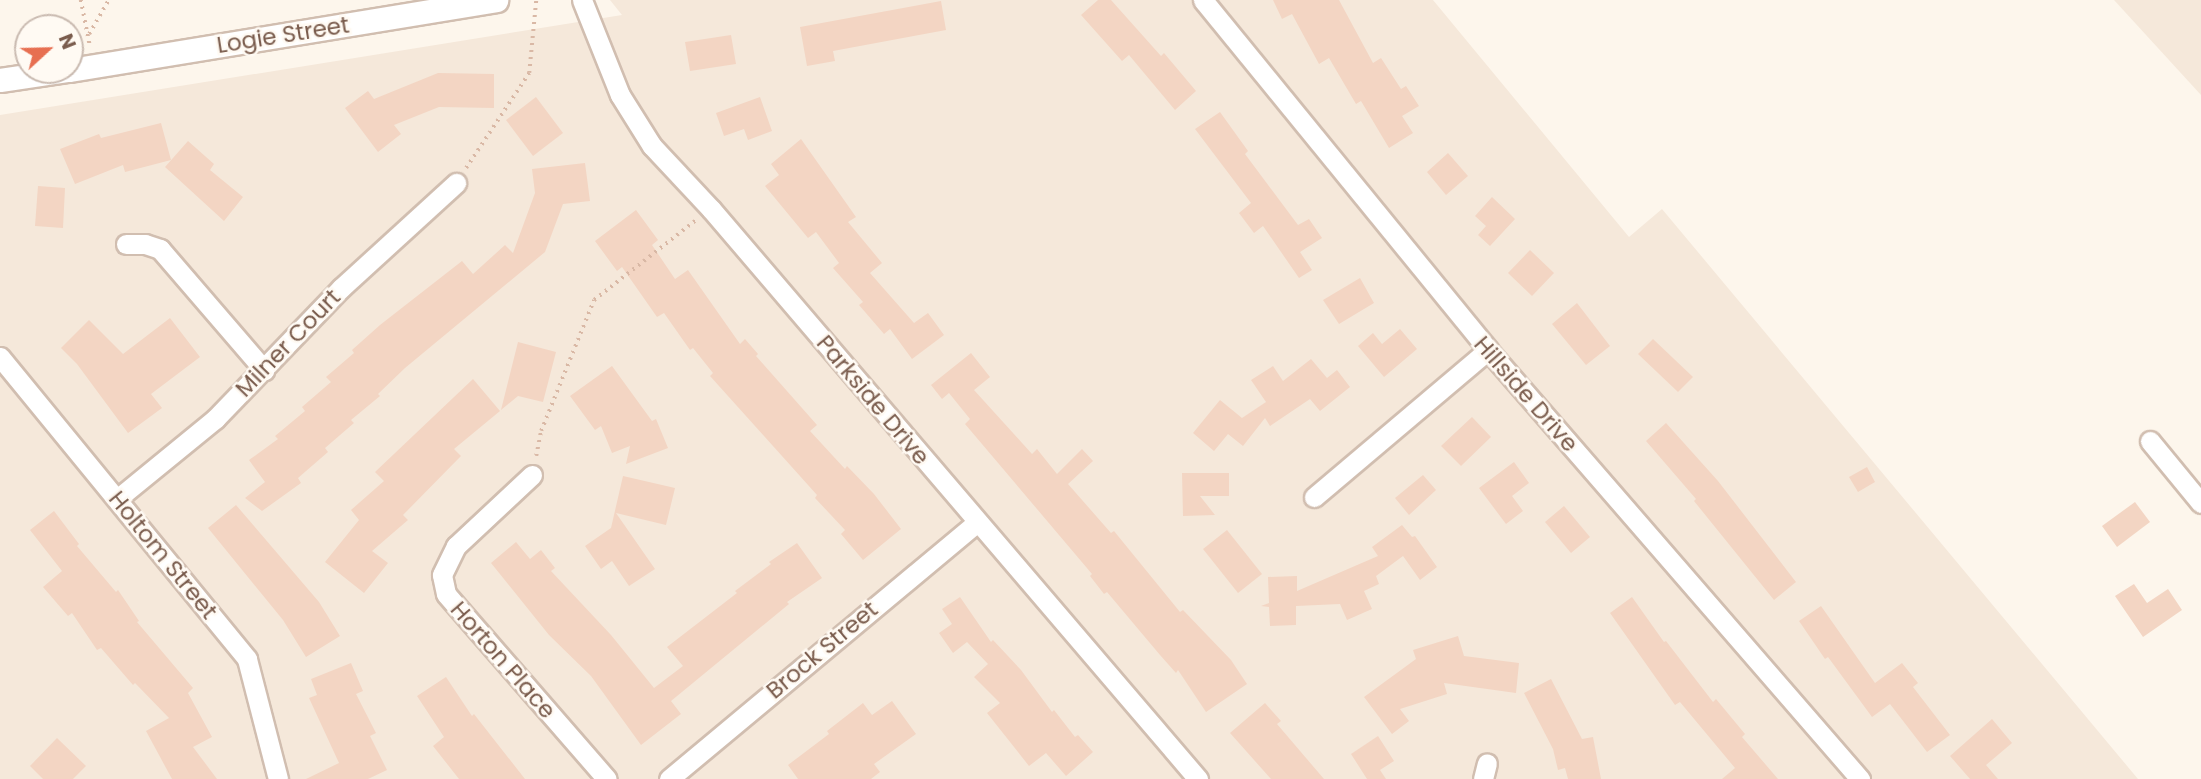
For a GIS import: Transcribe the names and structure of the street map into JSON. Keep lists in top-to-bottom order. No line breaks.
{"streets":{"street":["Logie Street","Milner Court","Hillside Drive","Parkside Drive","Holtom Street","Brock Street","Horton Place"]},"crossings":[["Milner Court","Holtom Street"],["Parkside Drive","Brock Street"]],"north":"right"}
